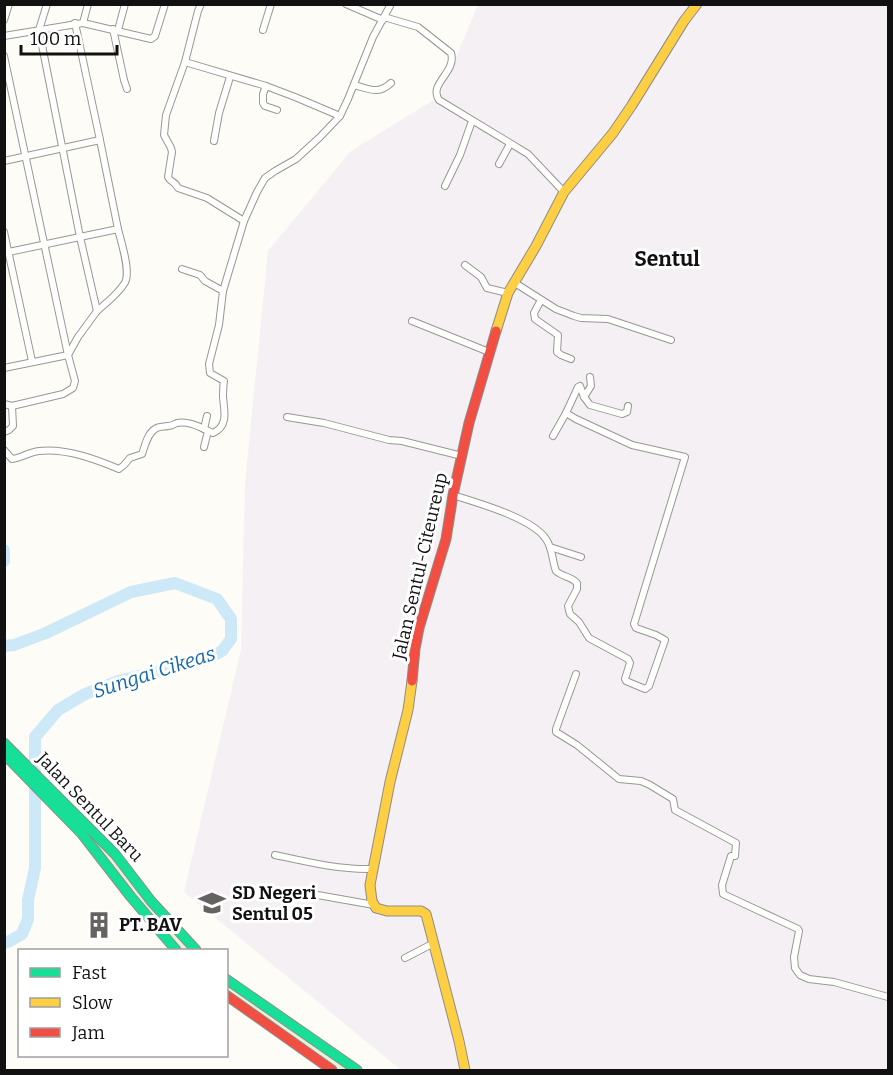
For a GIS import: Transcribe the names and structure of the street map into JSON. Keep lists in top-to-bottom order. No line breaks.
{"streets":{"street":["Jalan Sentul-Citeureup","Jalan Sentul Baru"]},"districts":["Sentul"],"water":["Sungai Cikeas"],"places":{"school or university":["SD Negeri Sentul 05"],"building":["PT. BAV"]},"legend":["Fast","Slow","Jam"],"scale_bar":"100 m"}
